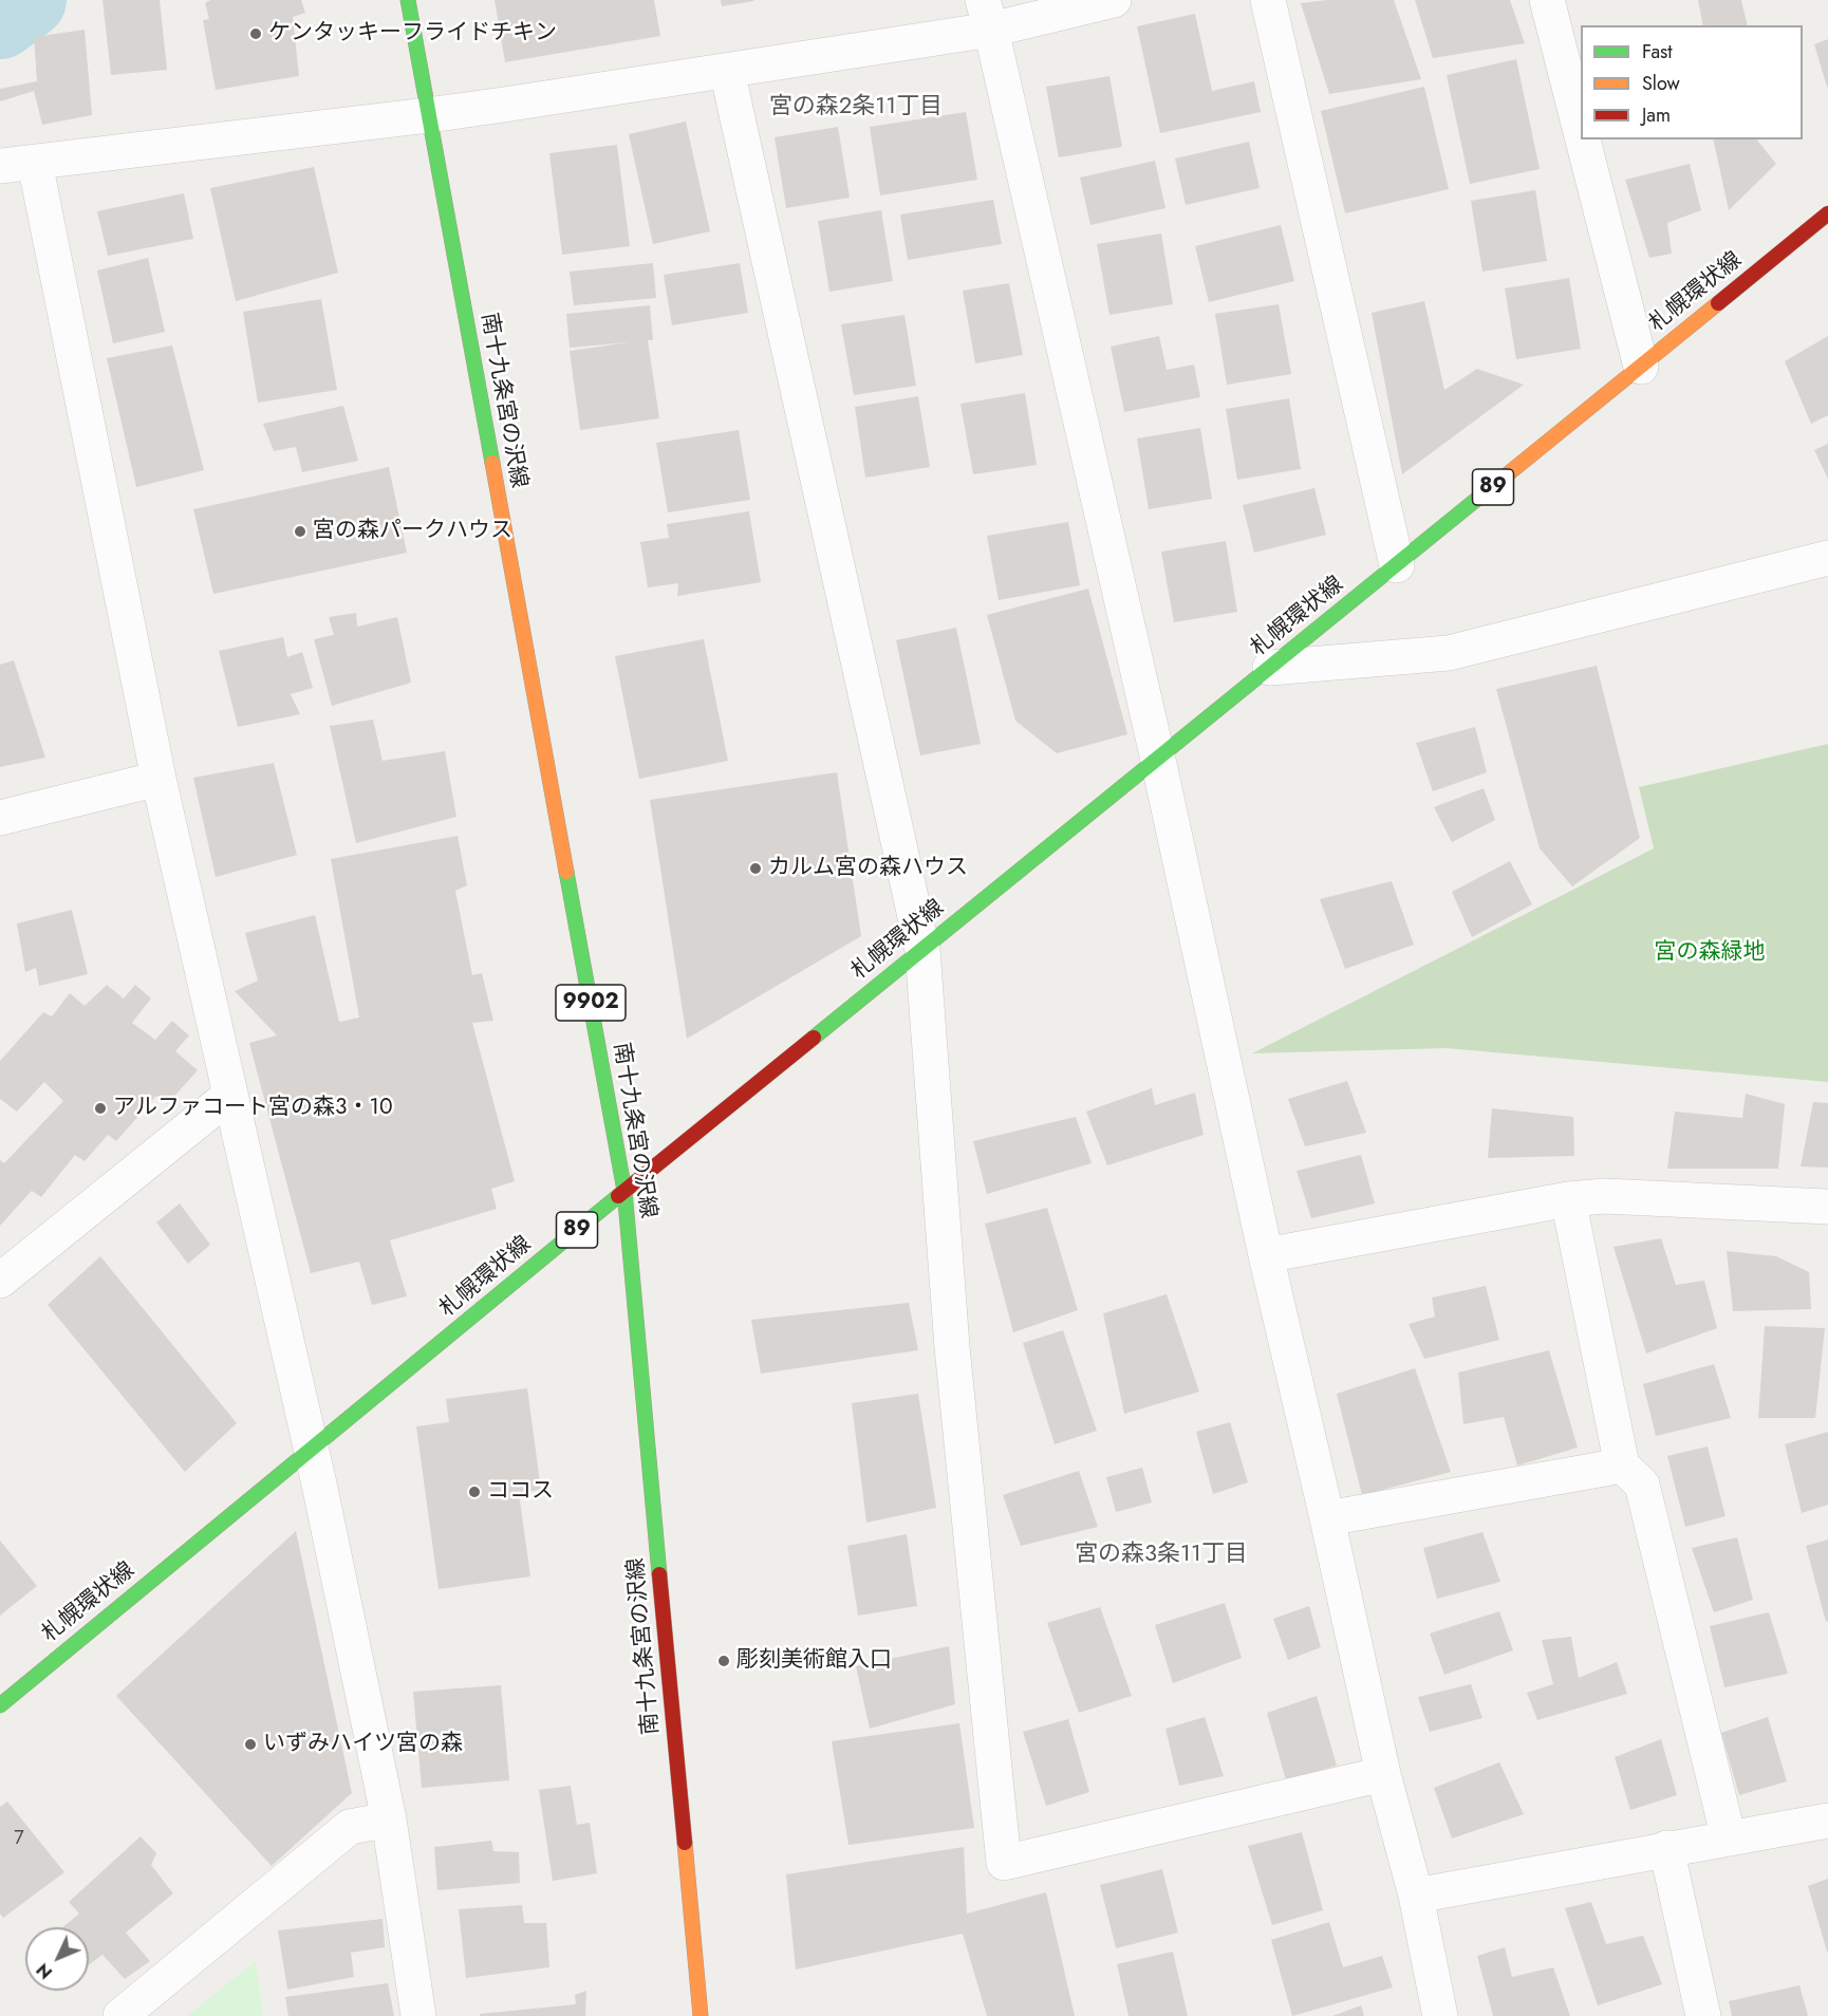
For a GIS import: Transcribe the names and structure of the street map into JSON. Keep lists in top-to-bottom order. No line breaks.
{"streets":{"main road":["札幌環状線","南十九条宮の沢線","89","9902"]},"crossings":[["札幌環状線","南十九条宮の沢線"]],"districts":["宮の森2条11丁目","宮の森3条11丁目"],"parks":["宮の森緑地"],"places":["ケンタッキーフライドチキン","宮の森パークハウス","カルム宮の森ハウス","アルファコート宮の森3・10","ココス","彫刻美術館入口","いずみハイツ宮の森"],"house_numbers":["7"],"legend":["Fast","Slow","Jam"],"north":"bottom left"}
